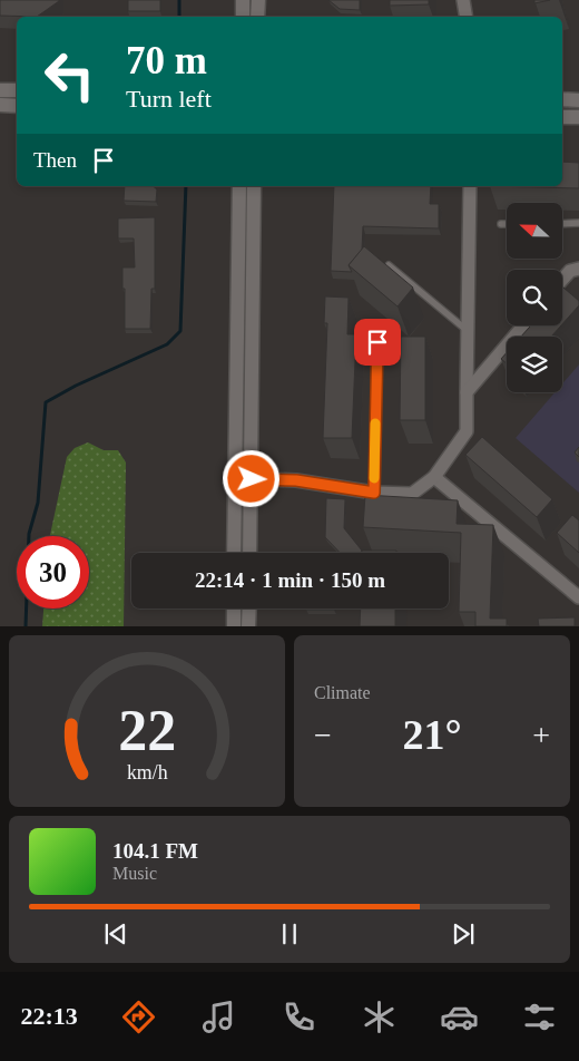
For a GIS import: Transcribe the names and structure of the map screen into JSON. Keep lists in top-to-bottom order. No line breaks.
{"north":"left","page":{"turn":["70 m","Turn left"],"then":"Then","limit":"30","trip":"22:14 · 1 min · 150 m","tile":"Climate","heat":["−","21°","+"],"song":["104.1 FM","Music"],"tabs":"22:13","gauge":["22","km/h"]}}
